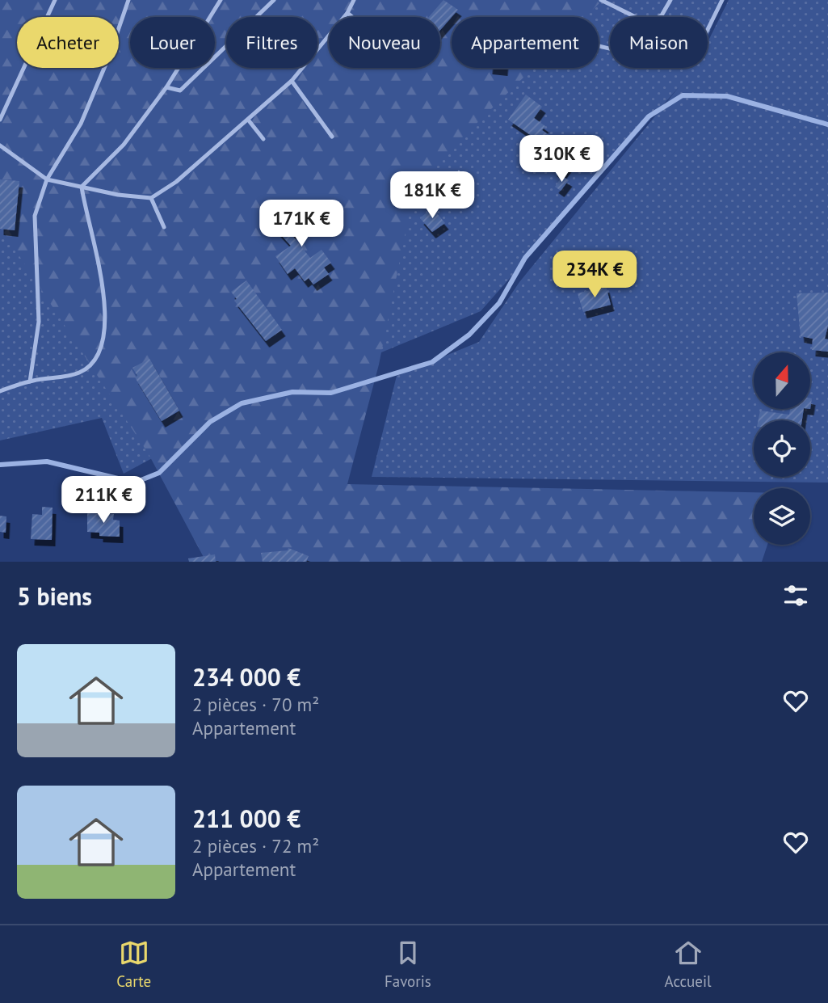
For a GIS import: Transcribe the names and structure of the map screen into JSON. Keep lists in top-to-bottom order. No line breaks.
{"north":"top","page":{"chip":["Acheter","Louer","Filtres","Nouveau","Appartement","Maison"],"price":["310K €","181K €","171K €","234K €","211K €"],"heading":"5 biens","list":[{"name":"234 000 €","note":"2 pièces · 70 m² · Appartement"},{"name":"211 000 €","note":"2 pièces · 72 m² · Appartement"}],"tabs":["Carte","Favoris","Accueil"]}}
